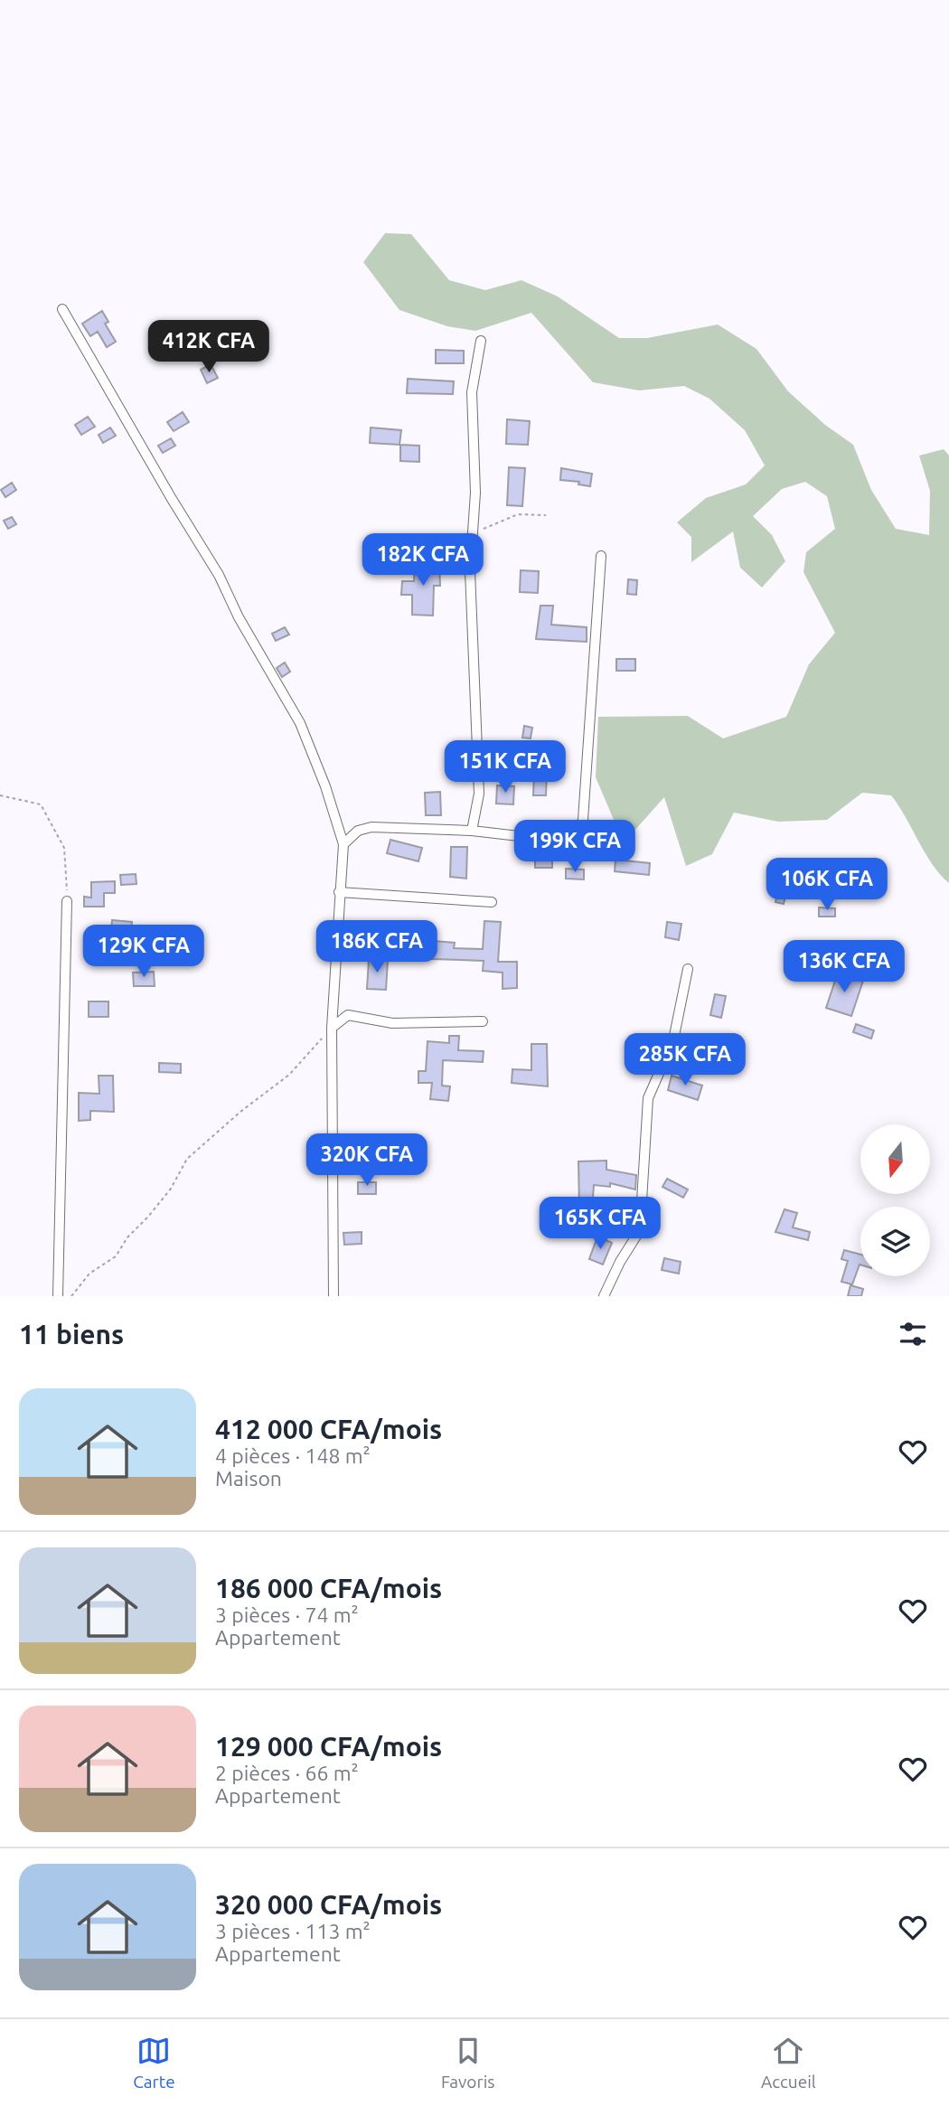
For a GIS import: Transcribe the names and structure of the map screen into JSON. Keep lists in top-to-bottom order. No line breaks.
{"north":"bottom","page":{"price":["412K CFA","182K CFA","151K CFA","199K CFA","106K CFA","186K CFA","129K CFA","136K CFA","285K CFA","320K CFA","165K CFA"],"heading":"11 biens","list":[{"name":"412 000 CFA/mois","note":"4 pièces · 148 m² · Maison"},{"name":"186 000 CFA/mois","note":"3 pièces · 74 m² · Appartement"},{"name":"129 000 CFA/mois","note":"2 pièces · 66 m² · Appartement"},{"name":"320 000 CFA/mois","note":"3 pièces · 113 m² · Appartement"}],"tabs":["Carte","Favoris","Accueil"]}}
